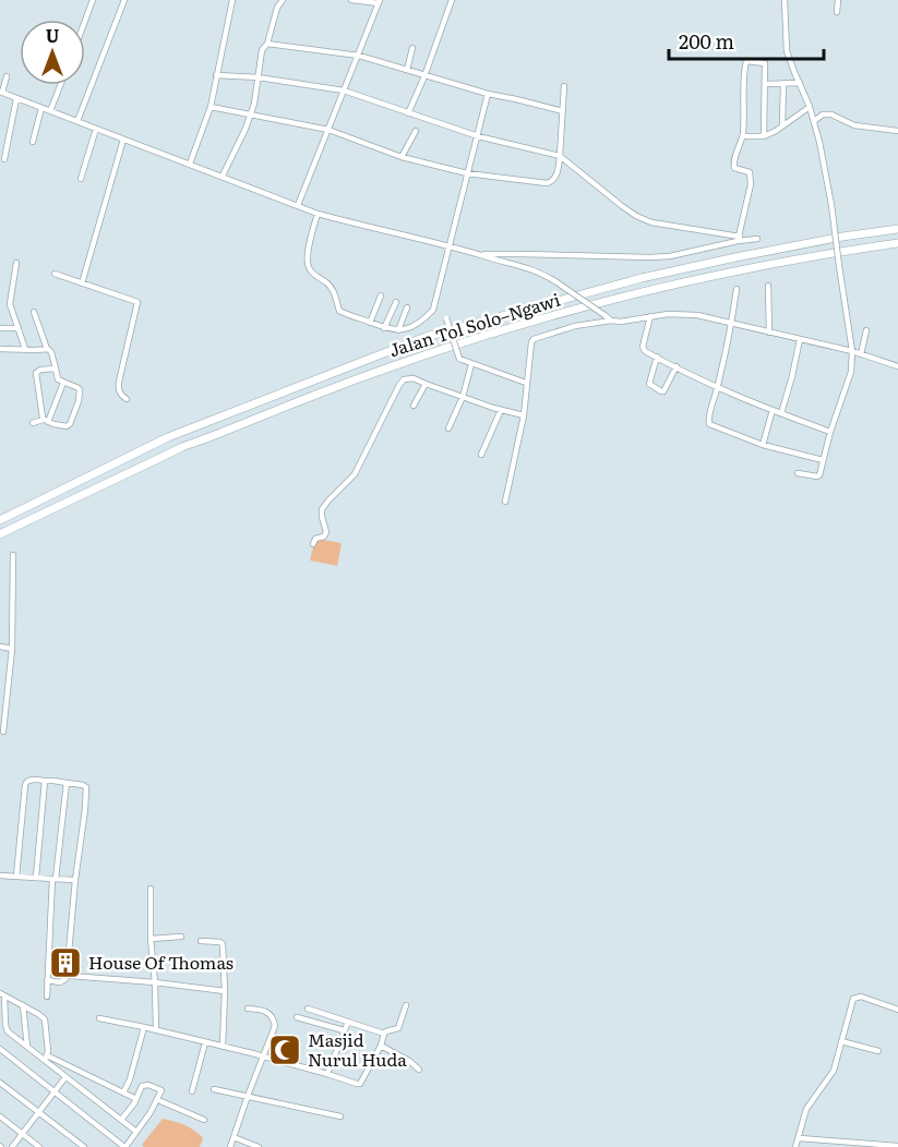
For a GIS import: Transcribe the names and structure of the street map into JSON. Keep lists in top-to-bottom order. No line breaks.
{"streets":{"highway":["Jalan Tol Solo–Ngawi"]},"places":{"building":["House Of Thomas"],"mosque":["Masjid Nurul Huda"]},"scale_bar":"200 m","north":"top"}
